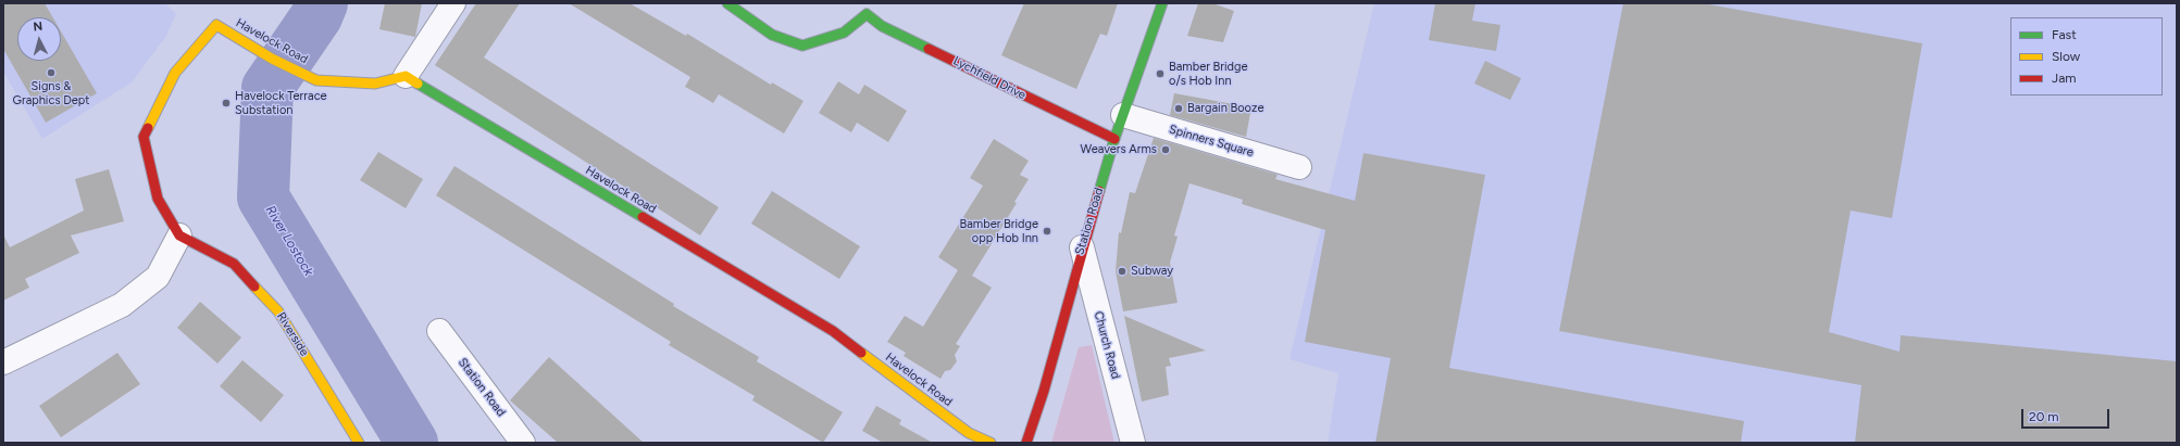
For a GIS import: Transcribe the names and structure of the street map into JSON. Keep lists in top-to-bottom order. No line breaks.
{"streets":{"street":["Havelock Road","Lychfield Drive","Spinners Square","Station Road","Riverside","Church Road"]},"crossings":[["Havelock Road","Riverside"],["Lychfield Drive","Station Road"],["Spinners Square","Station Road"],["Station Road","Church Road"]],"water":["River Lostock"],"places":["Signs & Graphics Dept","Bamber Bridge o/s Hob Inn","Havelock Terrace Substation","Bargain Booze","Weavers Arms","Bamber Bridge opp Hob Inn","Subway"],"legend":["Fast","Slow","Jam"],"scale_bar":"20 m","north":"top"}
